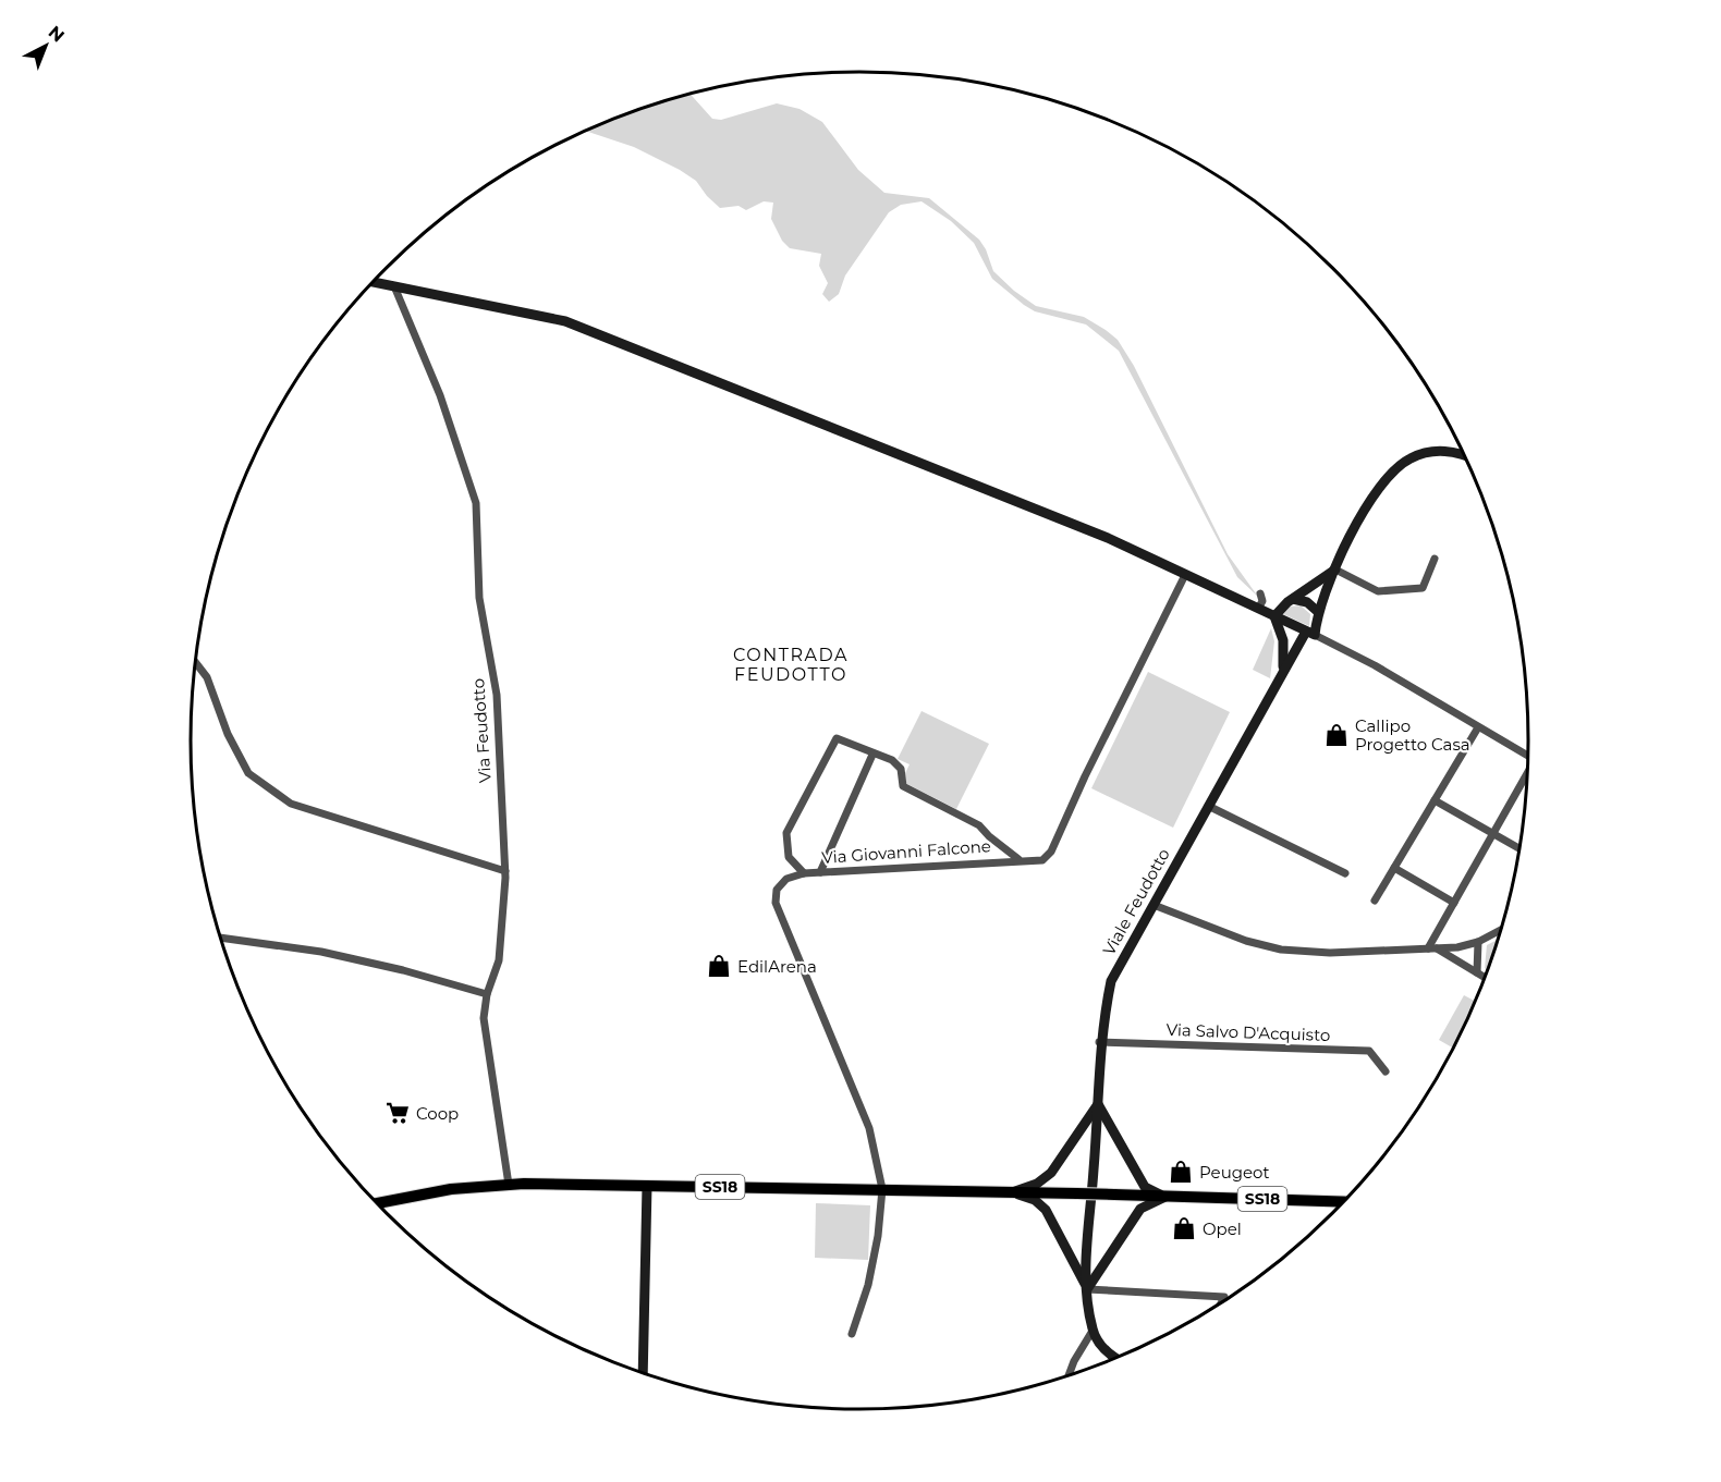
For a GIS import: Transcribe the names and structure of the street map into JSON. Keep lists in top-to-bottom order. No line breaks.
{"streets":{"main road":["SS18"],"street":["Via Feudotto","Via Giovanni Falcone","Viale Feudotto","Via Salvo D'Acquisto"]},"crossings":[["Via Feudotto","SS18"],["Via Giovanni Falcone","SS18"],["Viale Feudotto","Via Salvo D'Acquisto"]],"districts":["CONTRADA FEUDOTTO"],"places":{"shop":["Callipo Progetto Casa","EdilArena","Peugeot","Opel"],"supermarket":["Coop"]},"north":"top right"}
